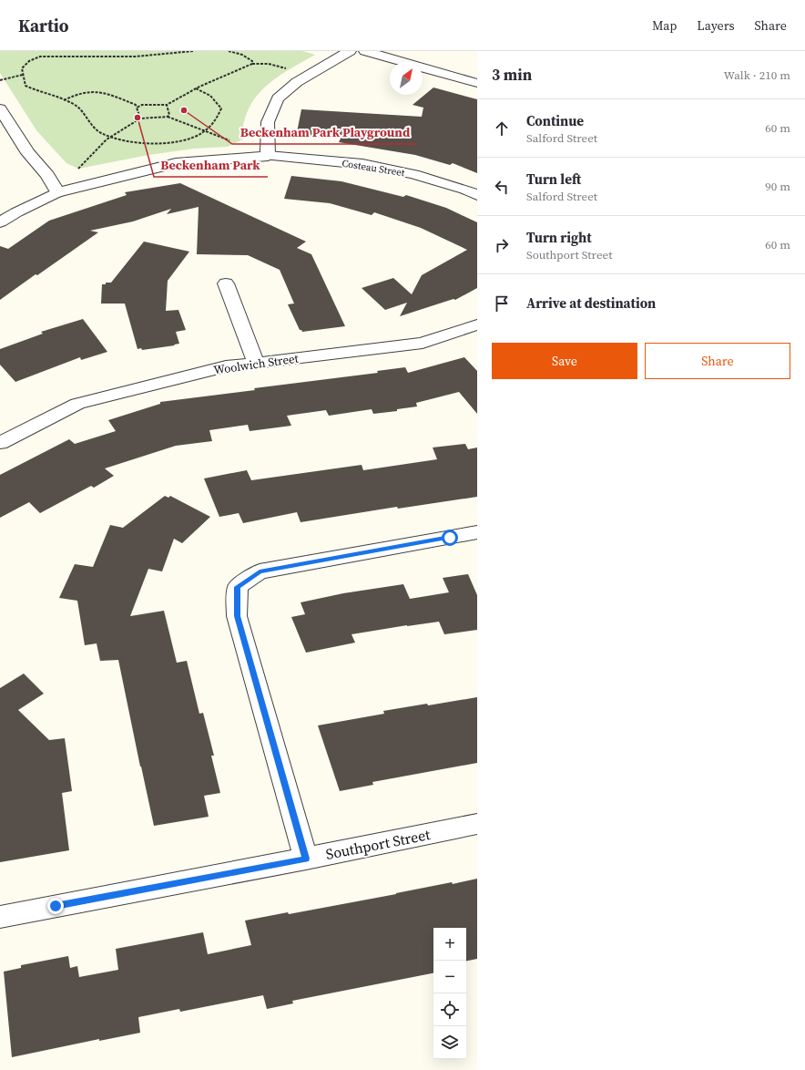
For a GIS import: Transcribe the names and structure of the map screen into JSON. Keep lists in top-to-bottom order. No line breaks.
{"streets":{"street":["Costeau Street","Woolwich Street","Southport Street"]},"places":["Beckenham Park Playground","Beckenham Park"],"north":"top right","page":{"header":"Kartio","nav":["Map","Layers","Share"],"heading":["3 min","Walk · 210 m"],"list":[["Continue","Salford Street","60 m"],["Turn left","Salford Street","90 m"],["Turn right","Southport Street","60 m"],"Arrive at destination"],"buttons":["Save","Share"],"map_buttons":["+","−"]}}
